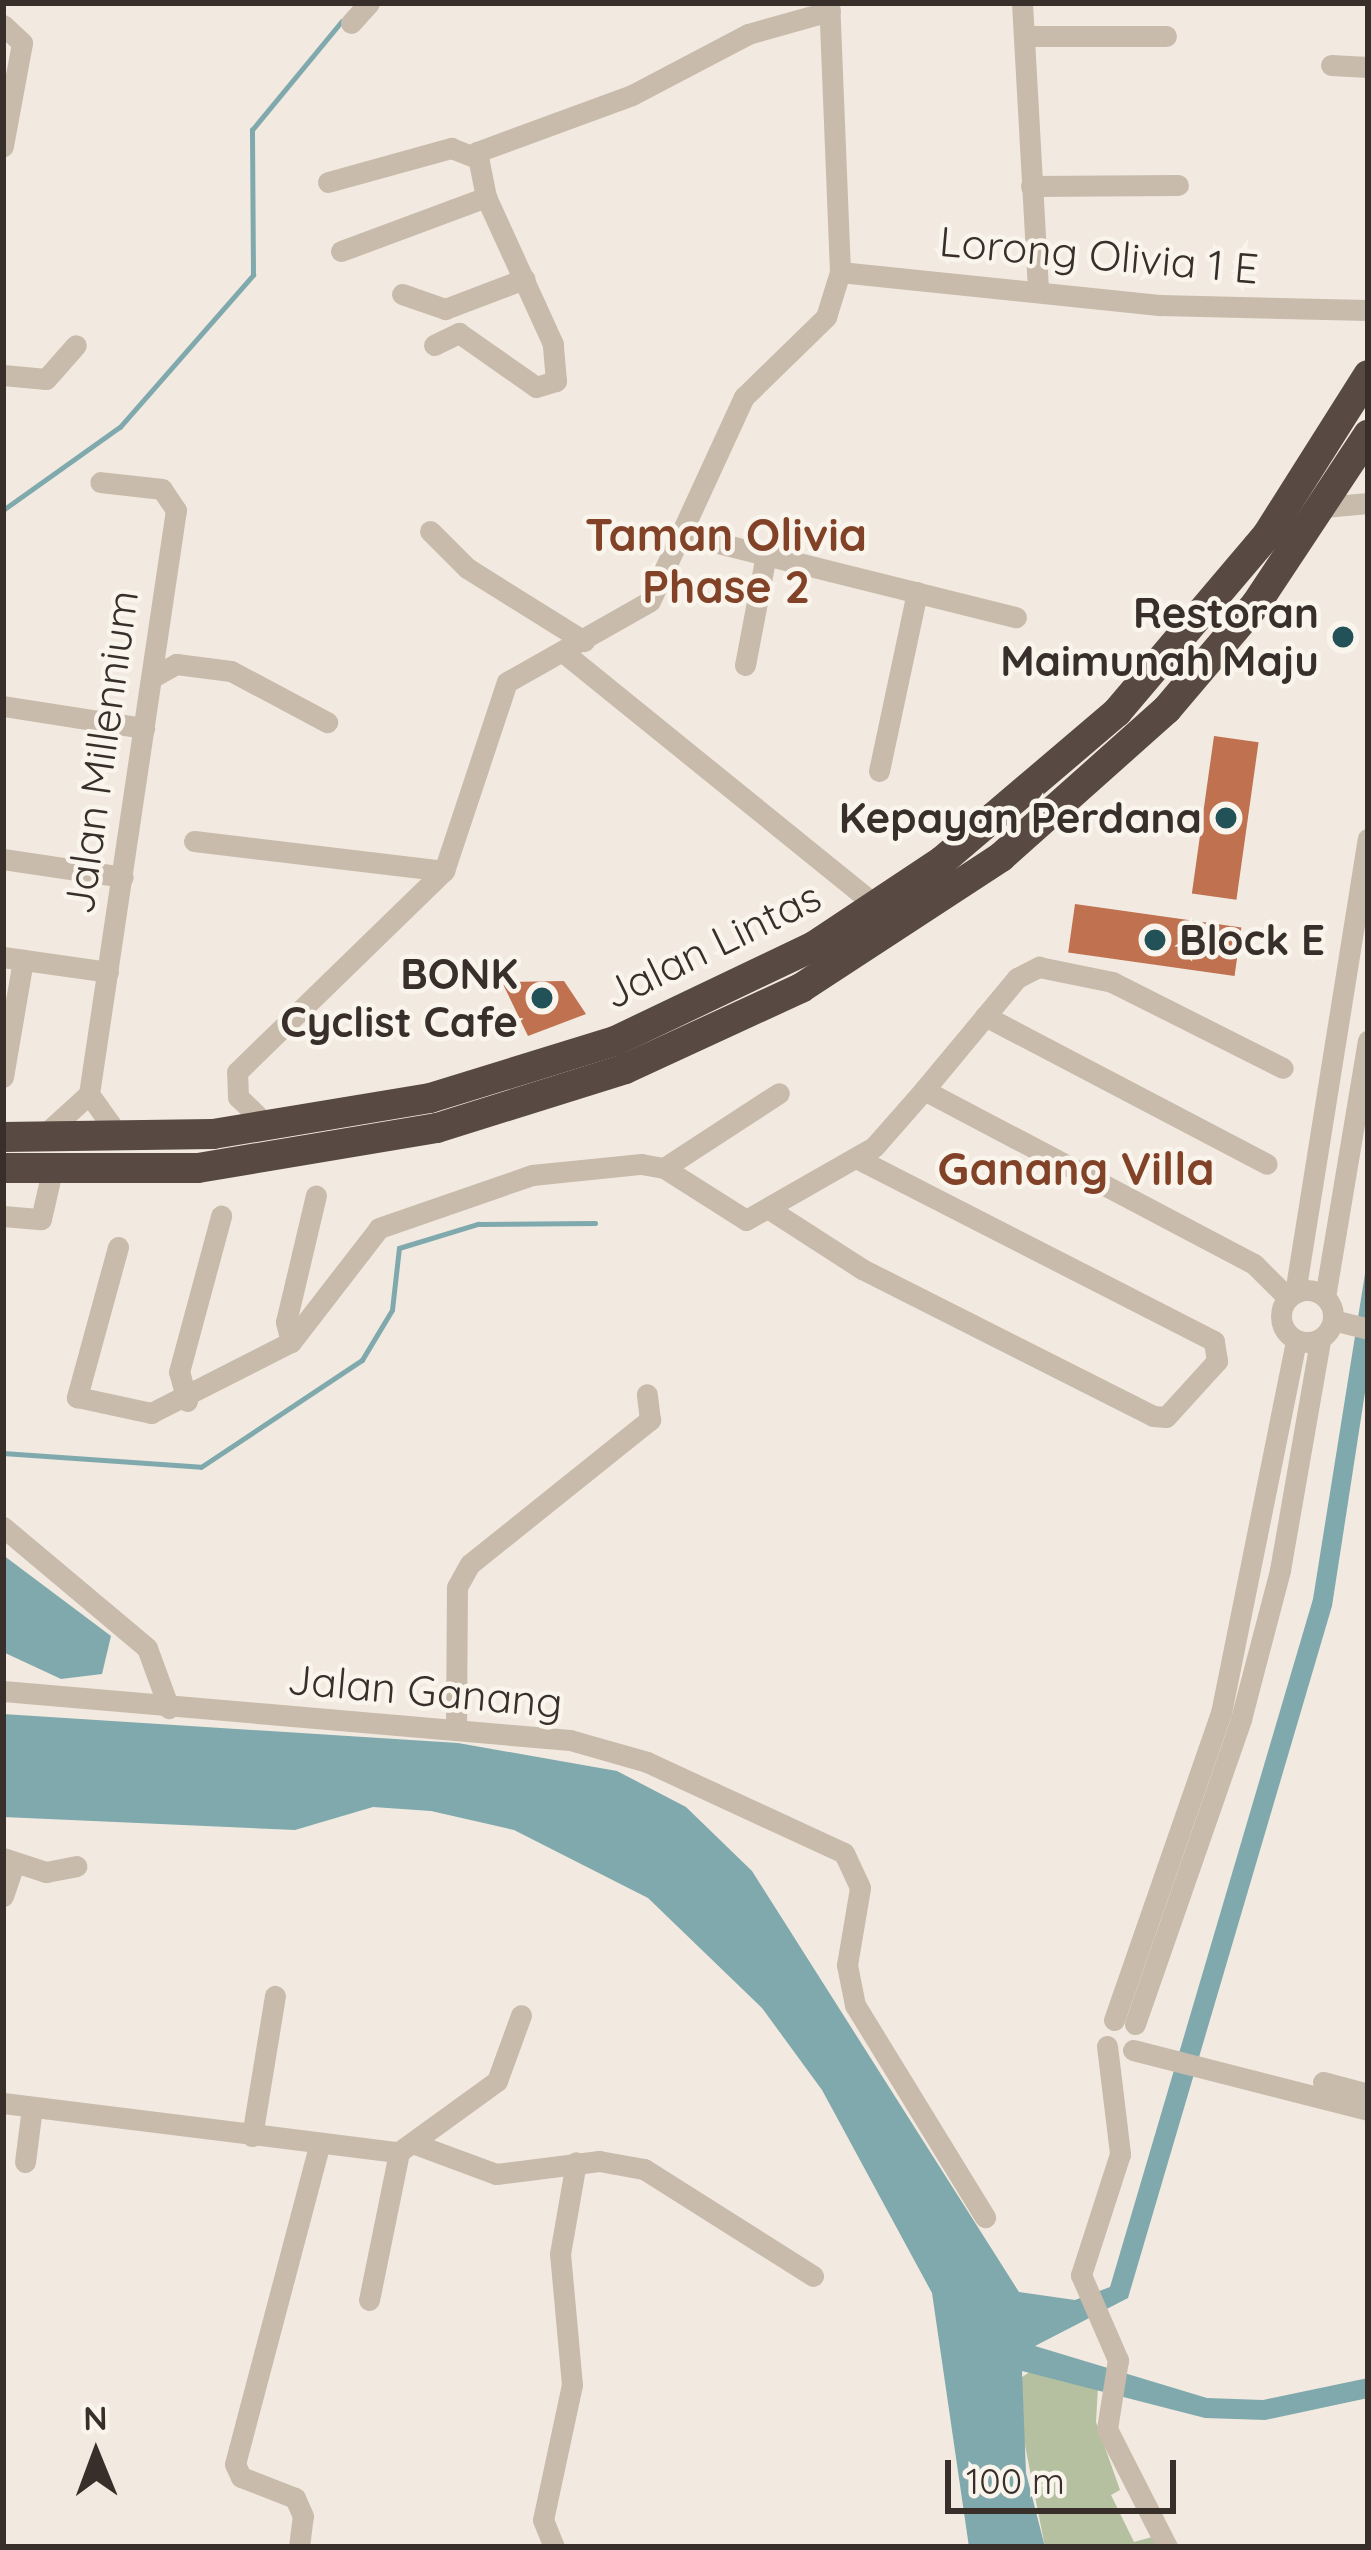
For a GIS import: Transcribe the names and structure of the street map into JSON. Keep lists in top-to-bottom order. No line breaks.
{"streets":{"highway":["Jalan Lintas"],"street":["Lorong Olivia 1 E","Jalan Millennium","Jalan Ganang"]},"districts":["Taman Olivia Phase 2","Ganang Villa"],"places":["Restoran Maimunah Maju","Kepayan Perdana","Block E","BONK Cyclist Cafe"],"scale_bar":"100 m","north":"top"}
